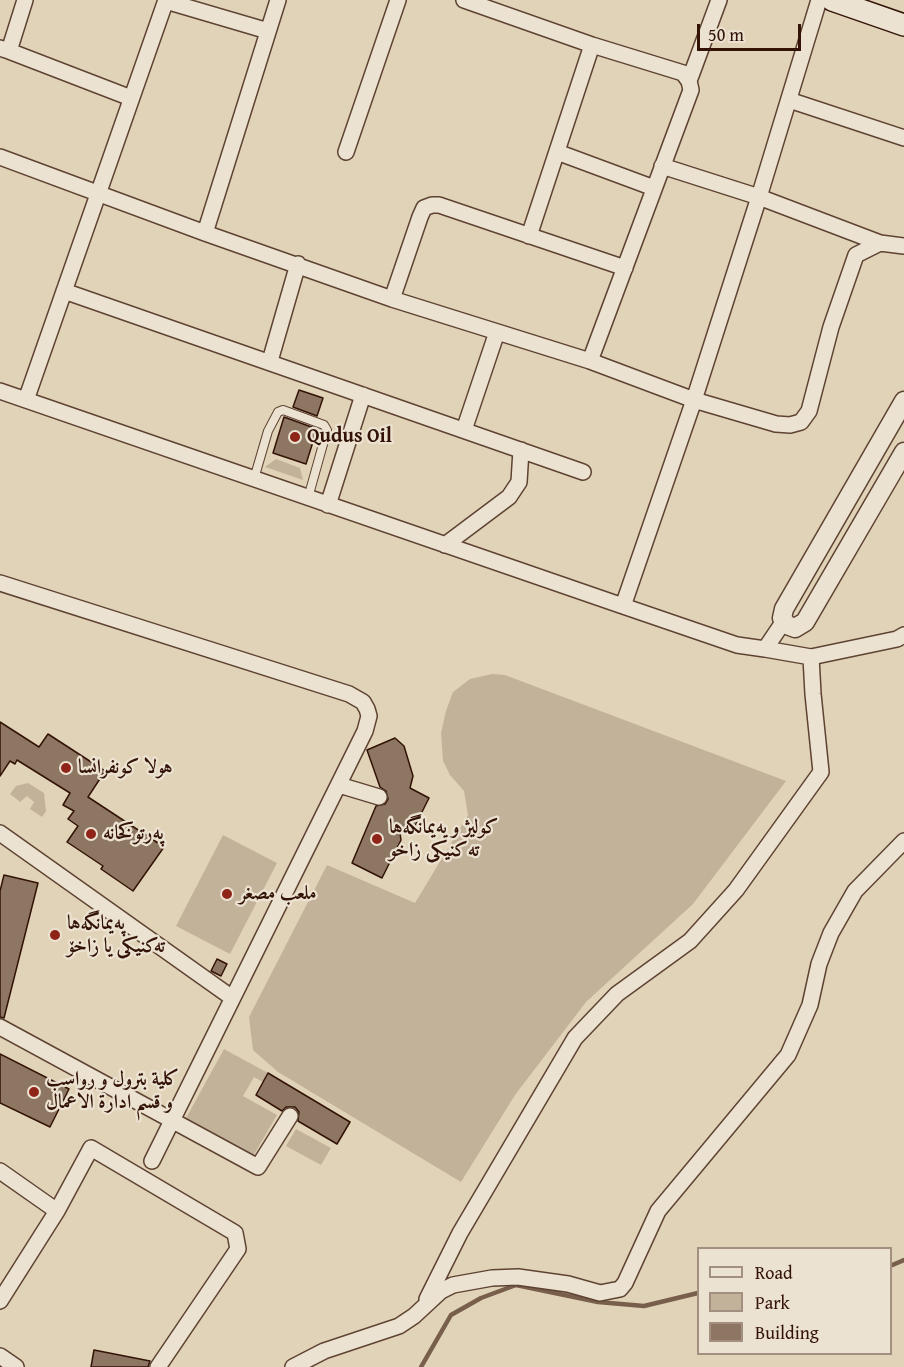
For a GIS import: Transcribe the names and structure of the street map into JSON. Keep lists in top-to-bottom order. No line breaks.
{"places":["Qudus Oil","هولا كونفرانسا","په‌رتوكخانه‌","كوليژ و په‌يمانگه‌ها ته‌كنيكى زاخو","ملعب مصغر","پەیمانگەها تەکنیکی یا زاخۆ","كلية بترول و رواسب و قسم ادارة الاعمال"],"legend":["Road","Park","Building"],"scale_bar":"50 m"}
